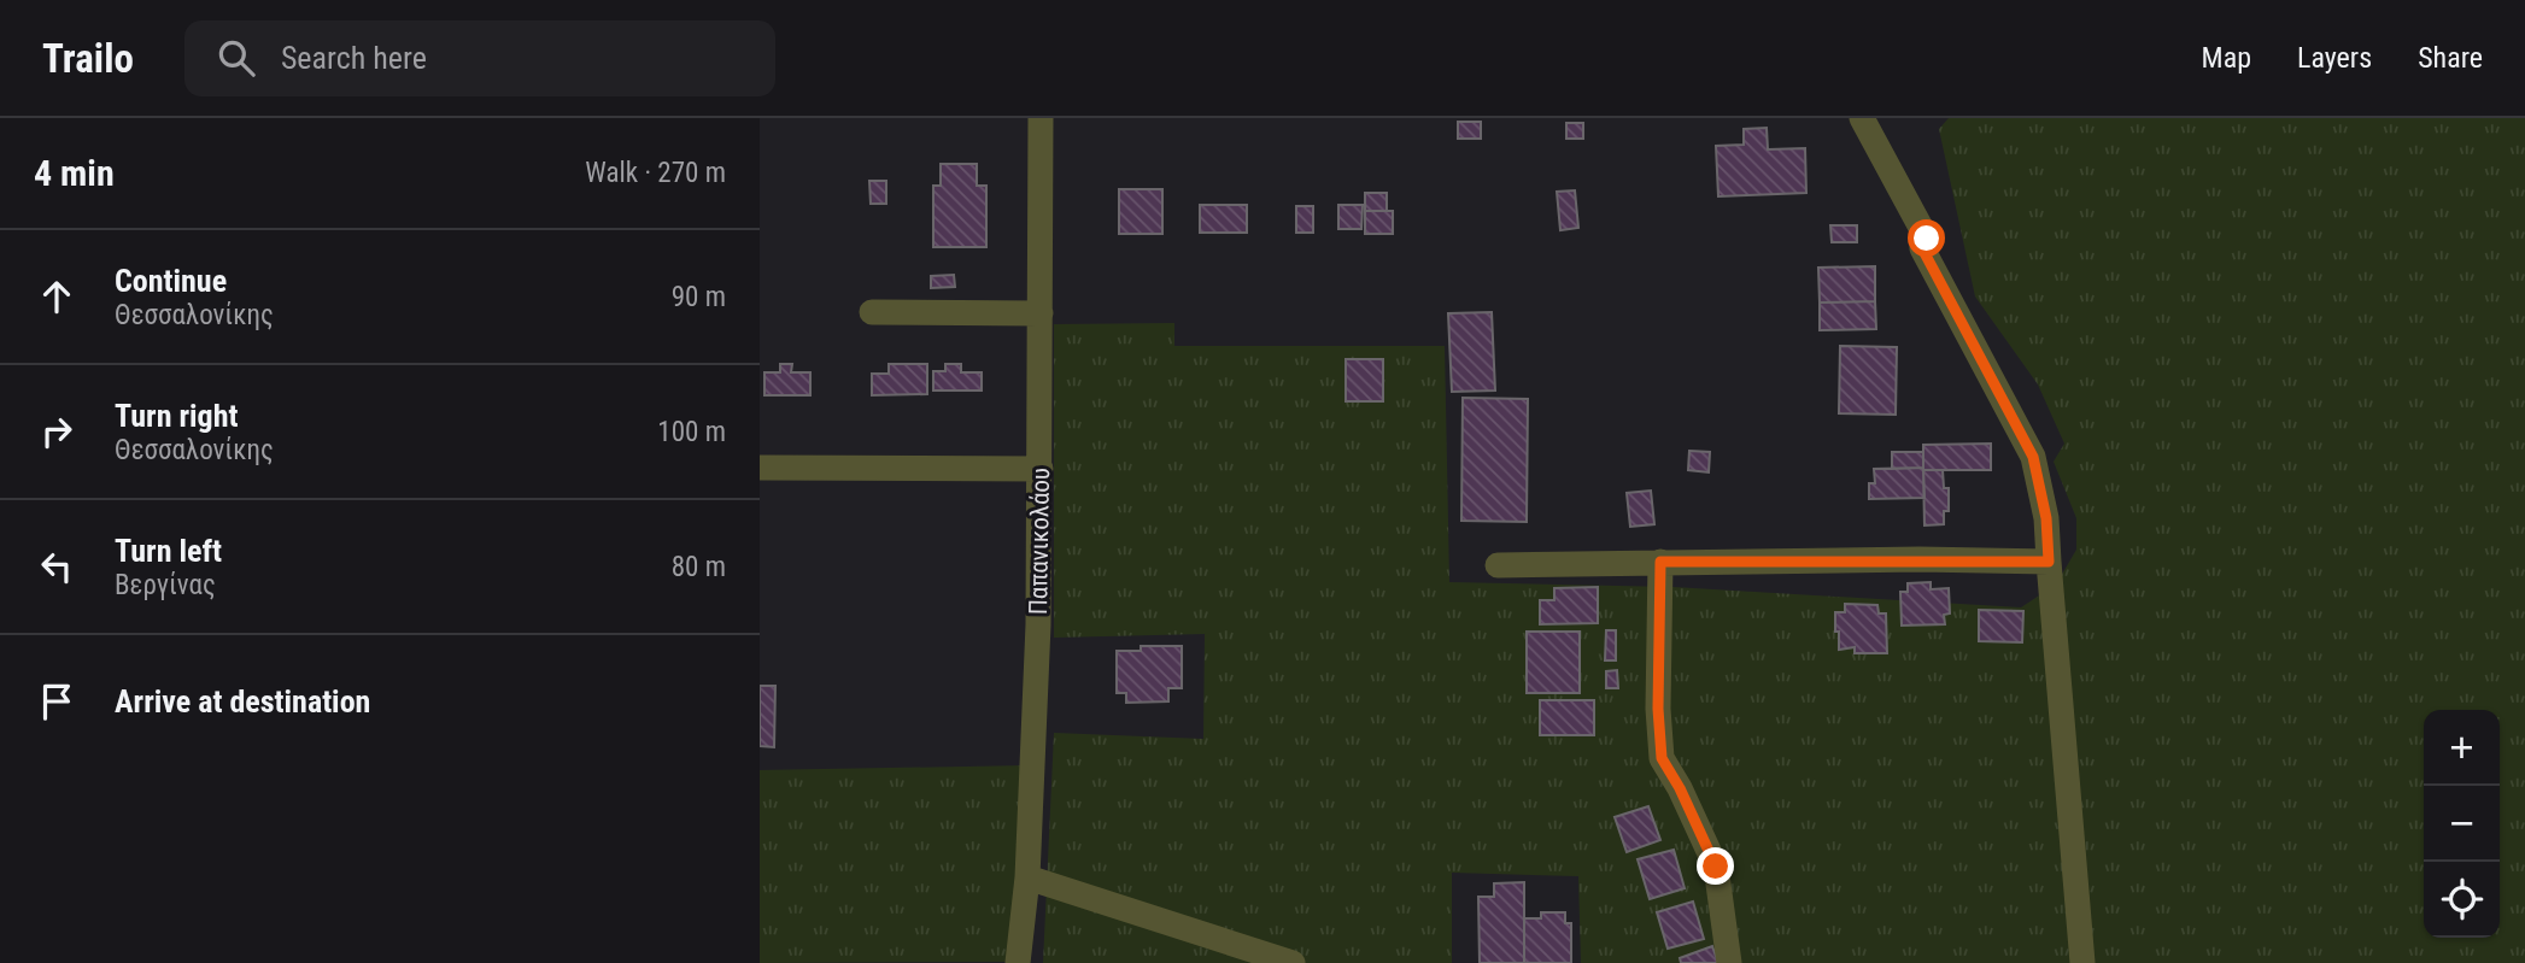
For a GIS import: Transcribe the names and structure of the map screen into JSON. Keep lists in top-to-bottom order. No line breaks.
{"streets":{"street":["Παπανικολάου"]},"page":{"header":"Trailo","search":"Search here","nav":["Map","Layers","Share"],"heading":["4 min","Walk · 270 m"],"list":[["Continue","Θεσσαλονίκης","90 m"],["Turn right","Θεσσαλονίκης","100 m"],["Turn left","Βεργίνας","80 m"],"Arrive at destination"],"map_buttons":["+","−"]}}
